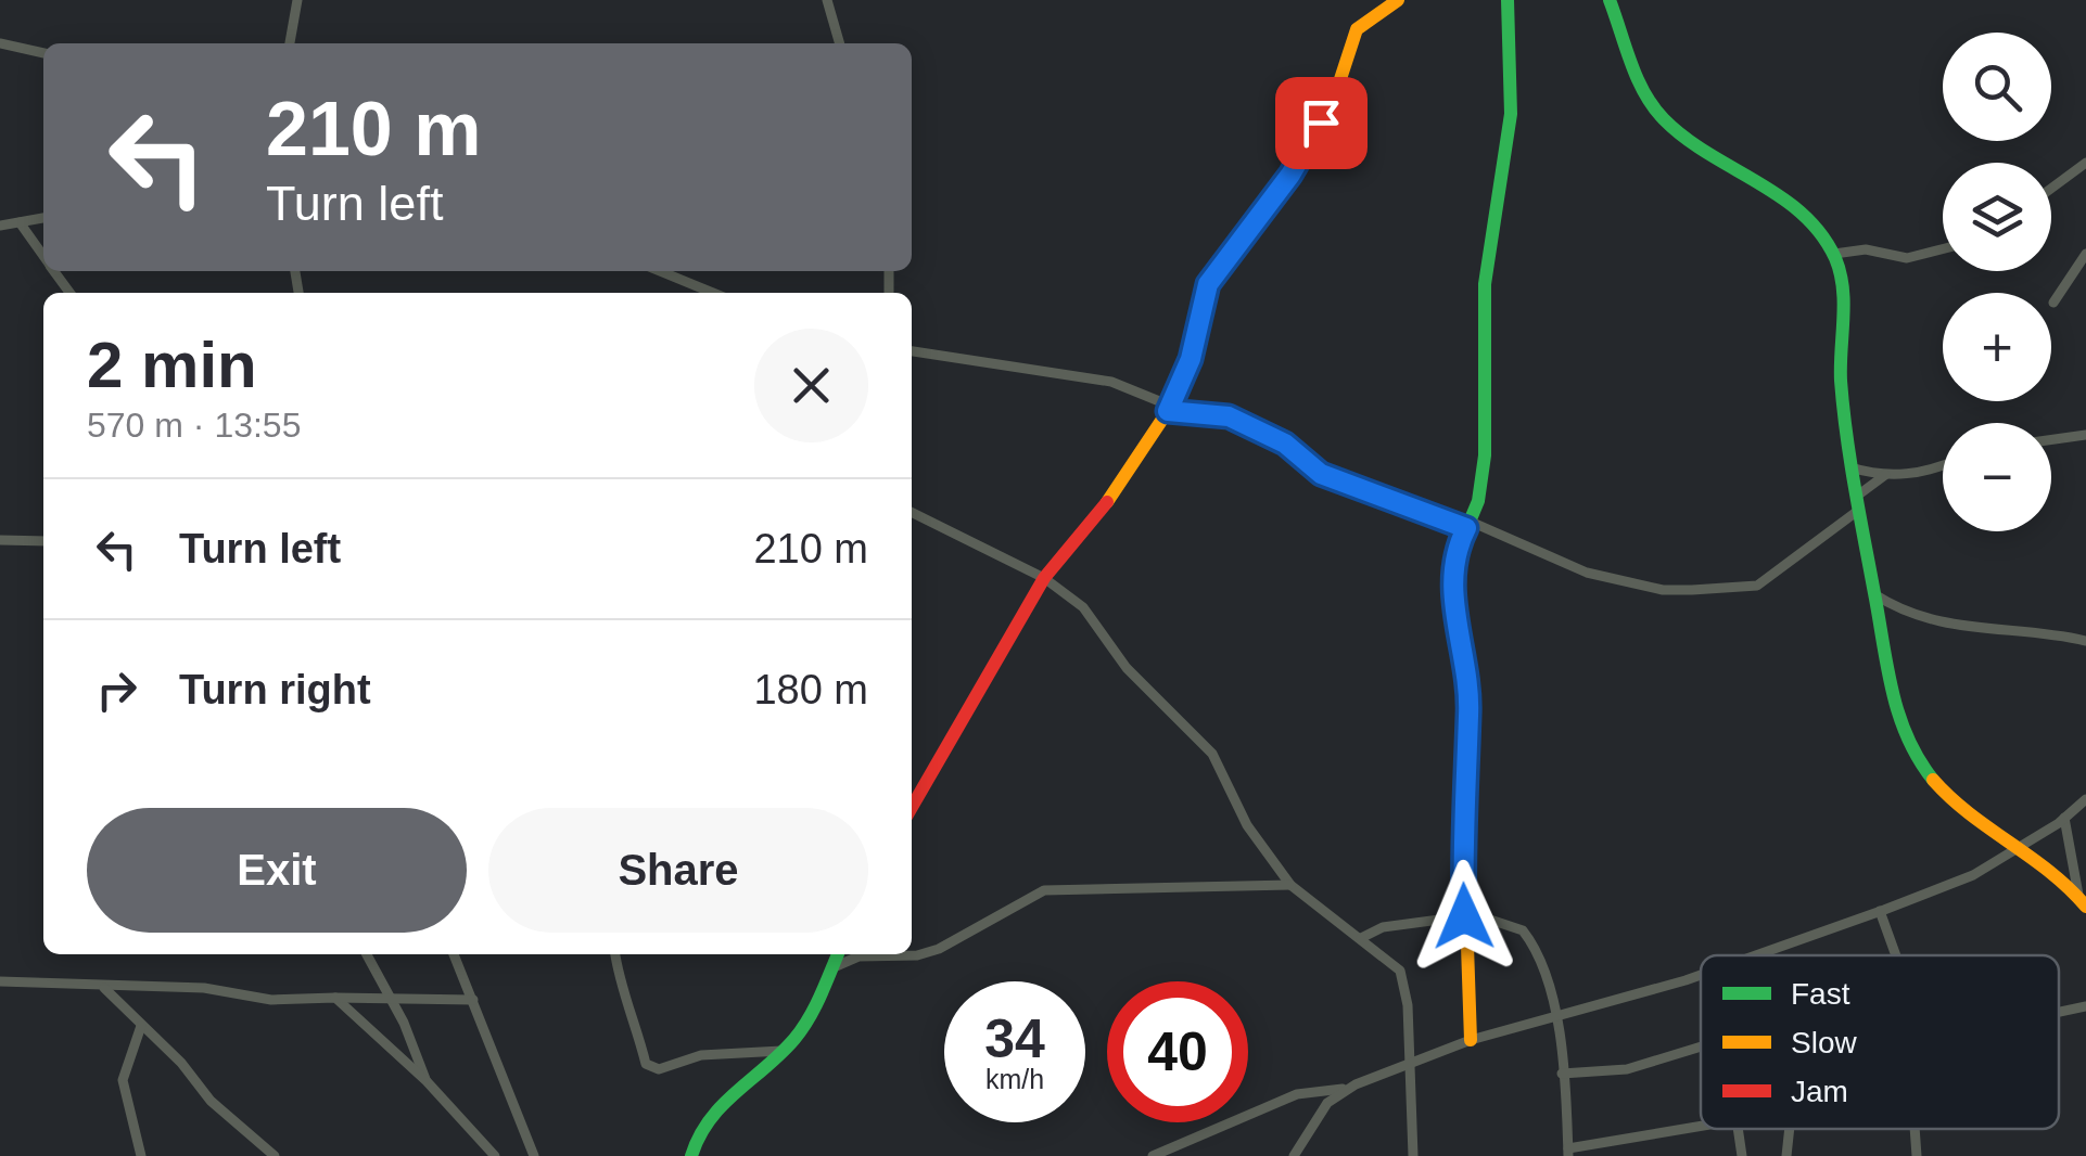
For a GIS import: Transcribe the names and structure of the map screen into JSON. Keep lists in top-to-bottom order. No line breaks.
{"legend":["Fast","Slow","Jam"],"page":{"map_buttons":["+","−"],"turn":["210 m","Turn left"],"heading":["2 min","570 m · 13:55"],"list":[{"name":"Turn left","value":"210 m"},{"name":"Turn right","value":"180 m"}],"buttons":["Exit","Share"],"speed":"34 km/h","limit":"40"}}
